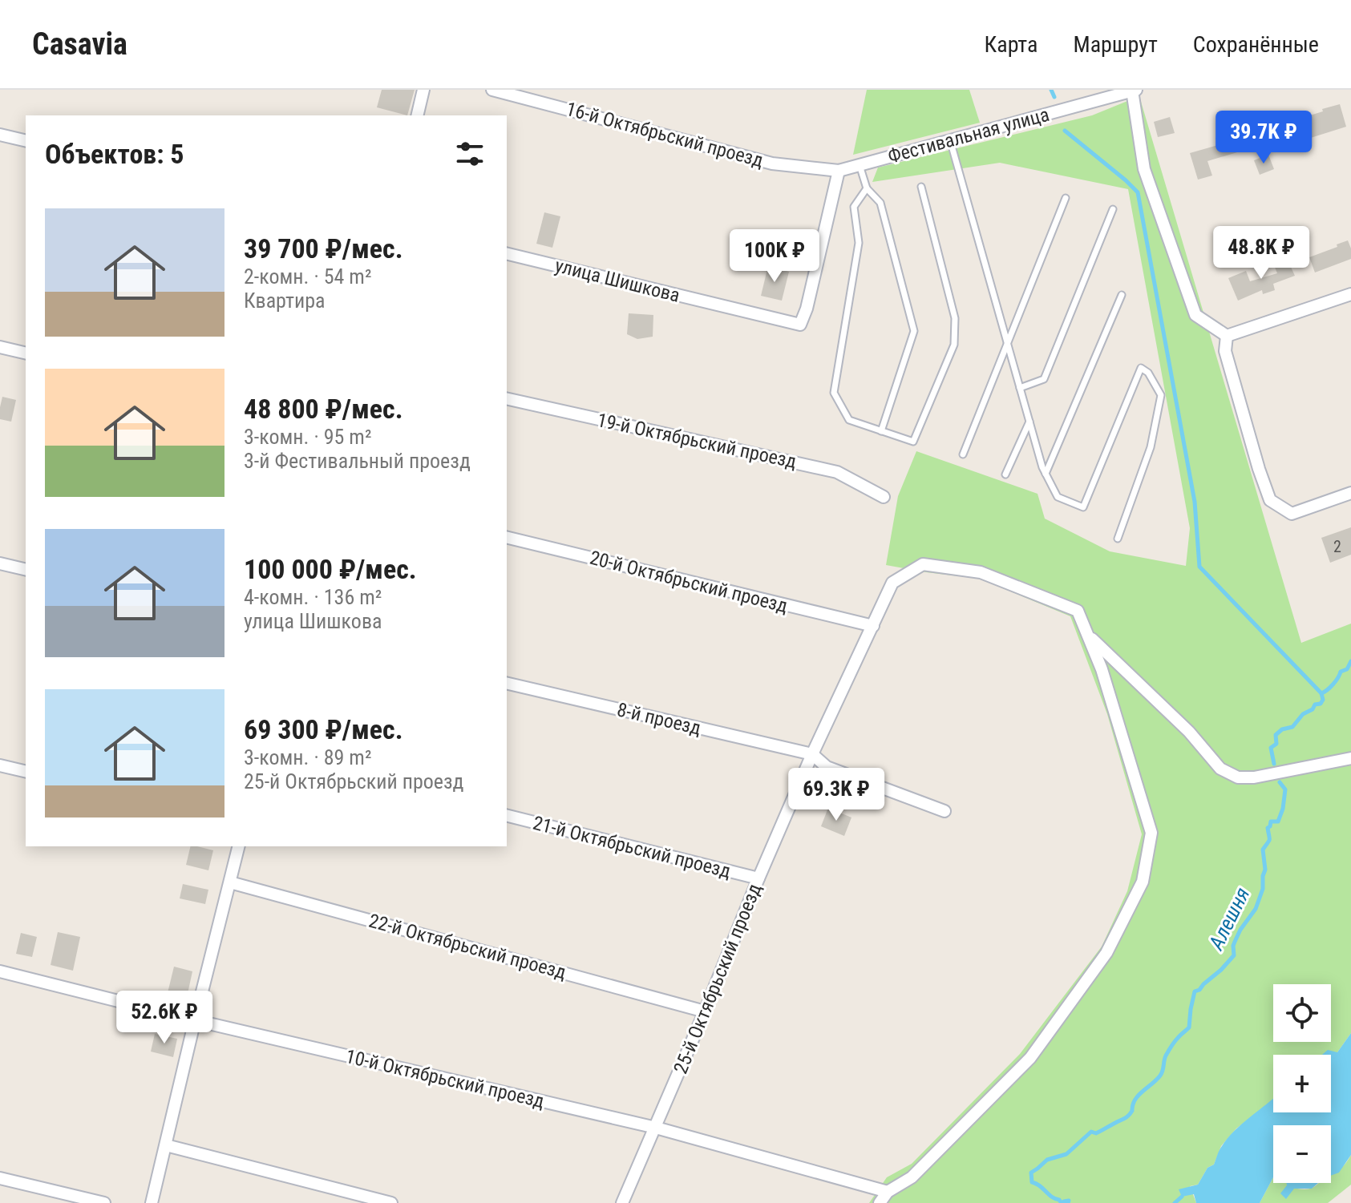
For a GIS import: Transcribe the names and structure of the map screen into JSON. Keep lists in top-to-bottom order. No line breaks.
{"streets":{"street":["16-й Октябрьский проезд","Фестивальная улица","улица Шишкова","19-й Октябрьский проезд","20-й Октябрьский проезд","8-й проезд","21-й Октябрьский проезд","22-й Октябрьский проезд","25-й Октябрьский проезд","10-й Октябрьский проезд"]},"crossings":[["16-й Октябрьский проезд","Фестивальная улица"],["16-й Октябрьский проезд","улица Шишкова"],["Фестивальная улица","улица Шишкова"],["20-й Октябрьский проезд","25-й Октябрьский проезд"],["8-й проезд","25-й Октябрьский проезд"],["21-й Октябрьский проезд","25-й Октябрьский проезд"],["22-й Октябрьский проезд","25-й Октябрьский проезд"],["25-й Октябрьский проезд","10-й Октябрьский проезд"]],"water":["Алешня"],"house_numbers":["2"],"page":{"header":"Casavia","nav":["Карта","Маршрут","Сохранённые"],"price":["39.7K ₽","48.8K ₽","100K ₽","69.3K ₽","52.6K ₽"],"heading":"Объектов: 5","list":[{"name":"39 700 ₽/мес.","note":"2-комн. · 54 m² · Квартира"},{"name":"48 800 ₽/мес.","note":"3-комн. · 95 m² · 3-й Фестивальный проезд"},{"name":"100 000 ₽/мес.","note":"4-комн. · 136 m² · улица Шишкова"},{"name":"69 300 ₽/мес.","note":"3-комн. · 89 m² · 25-й Октябрьский проезд"}],"map_buttons":["+","−"]}}
